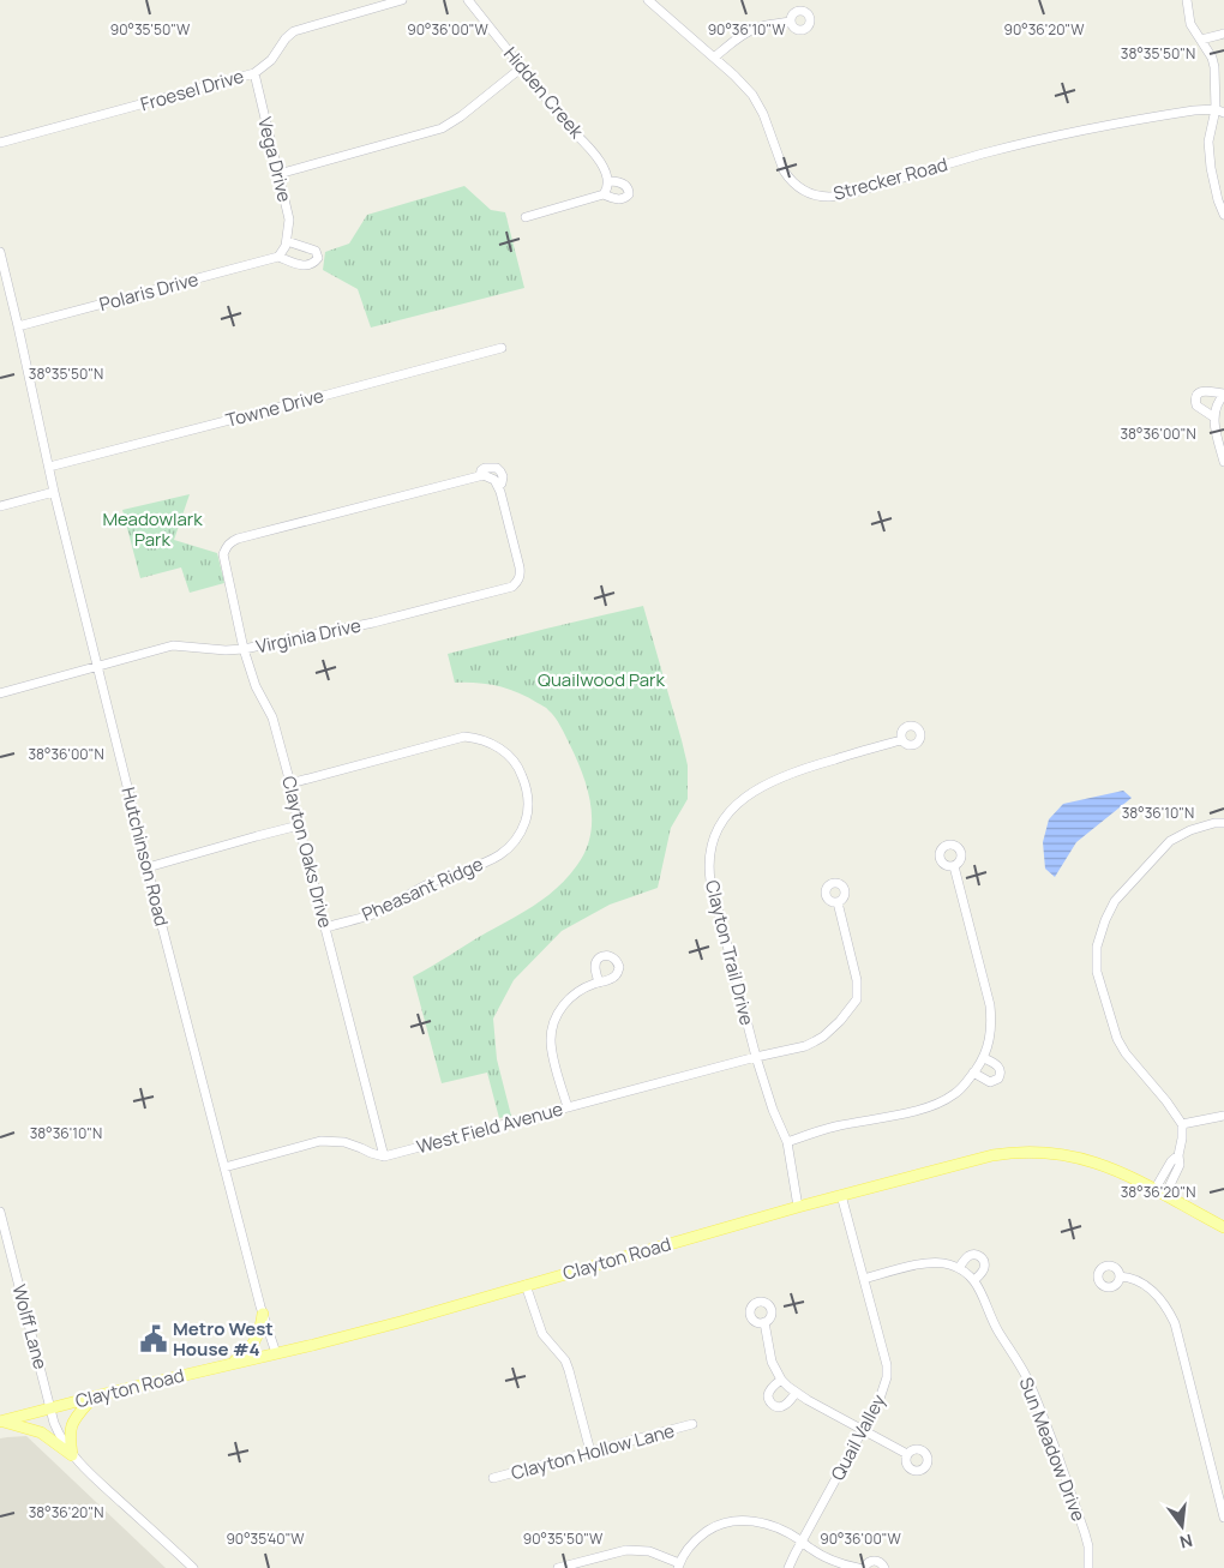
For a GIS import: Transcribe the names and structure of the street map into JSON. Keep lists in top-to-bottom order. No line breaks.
{"streets":{"main road":["Clayton Road"],"street":["Froesel Drive","Hidden Creek","Vega Drive","Strecker Road","Polaris Drive","Towne Drive","Virginia Drive","Clayton Oaks Drive","Hutchinson Road","Pheasant Ridge","Clayton Trail Drive","West Field Avenue","Wolff Lane","Quail Valley","Sun Meadow Drive","Clayton Hollow Lane"]},"crossings":[["Froesel Drive","Vega Drive"],["Polaris Drive","Hutchinson Road"],["Towne Drive","Hutchinson Road"],["Virginia Drive","Clayton Oaks Drive"],["Virginia Drive","Hutchinson Road"],["Clayton Oaks Drive","Pheasant Ridge"],["Clayton Oaks Drive","West Field Avenue"],["Hutchinson Road","Clayton Road"],["Clayton Trail Drive","West Field Avenue"],["Clayton Trail Drive","Clayton Road"],["Clayton Road","Wolff Lane"],["Clayton Road","Quail Valley"],["Quail Valley","Sun Meadow Drive"]],"parks":["Meadowlark Park","Quailwood Park"],"places":{"public building":["Metro West House #4"]},"north":"bottom","coordinates":["90°35'50\"W","90°36'00\"W","90°36'10\"W","90°36'20\"W","38°35'50\"N","38°36'00\"N","38°36'10\"N","38°36'20\"N","90°35'40\"W"]}
